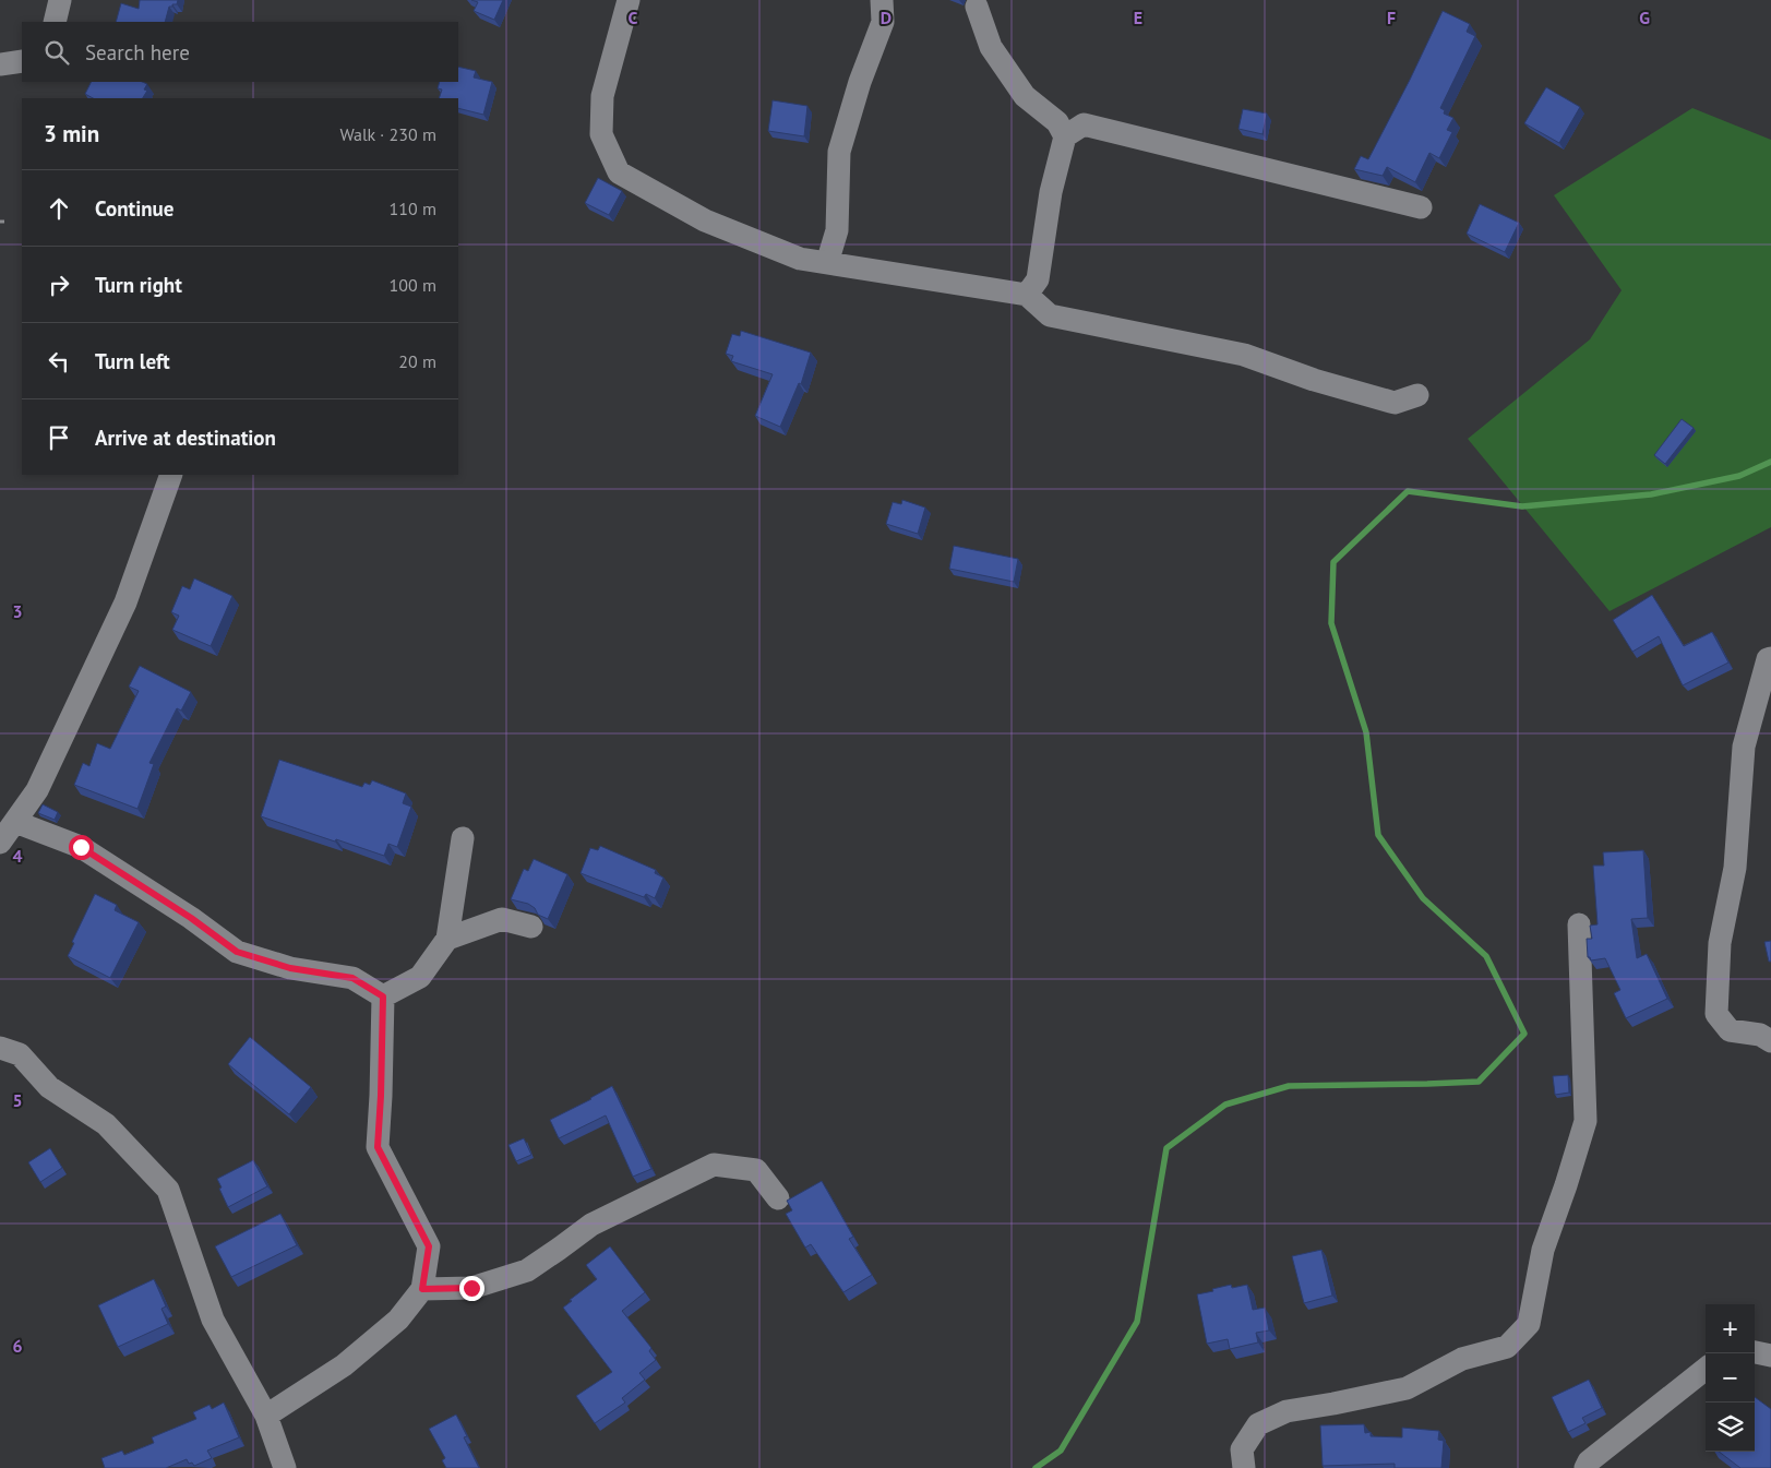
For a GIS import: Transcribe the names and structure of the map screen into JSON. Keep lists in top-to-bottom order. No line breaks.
{"page":{"search":"Search here","heading":["3 min","Walk · 230 m"],"list":[["Continue","110 m"],["Turn right","100 m"],["Turn left","20 m"],"Arrive at destination"],"map_buttons":["+","−"]},"grid":{"columns":["C","D","E","F","G"],"rows":["3","4","5","6"]}}
